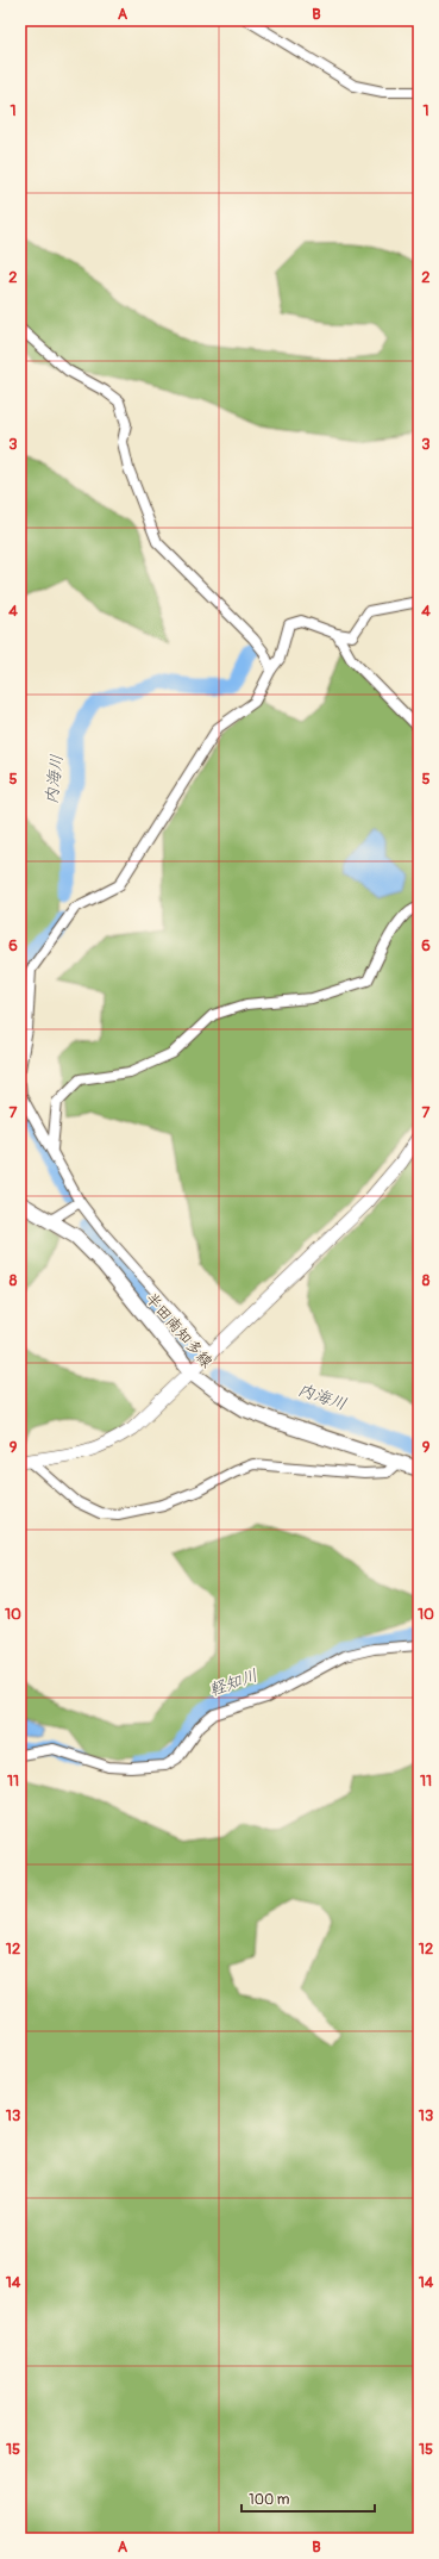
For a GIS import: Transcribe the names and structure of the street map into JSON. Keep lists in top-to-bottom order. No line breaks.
{"streets":{"main road":["半田南知多線"]},"water":["内海川","軽知川"],"scale_bar":"100 m","grid":{"columns":["A","B"],"rows":["1","2","3","4","5","6","7","8","9","10","11","12","13","14","15"]}}
